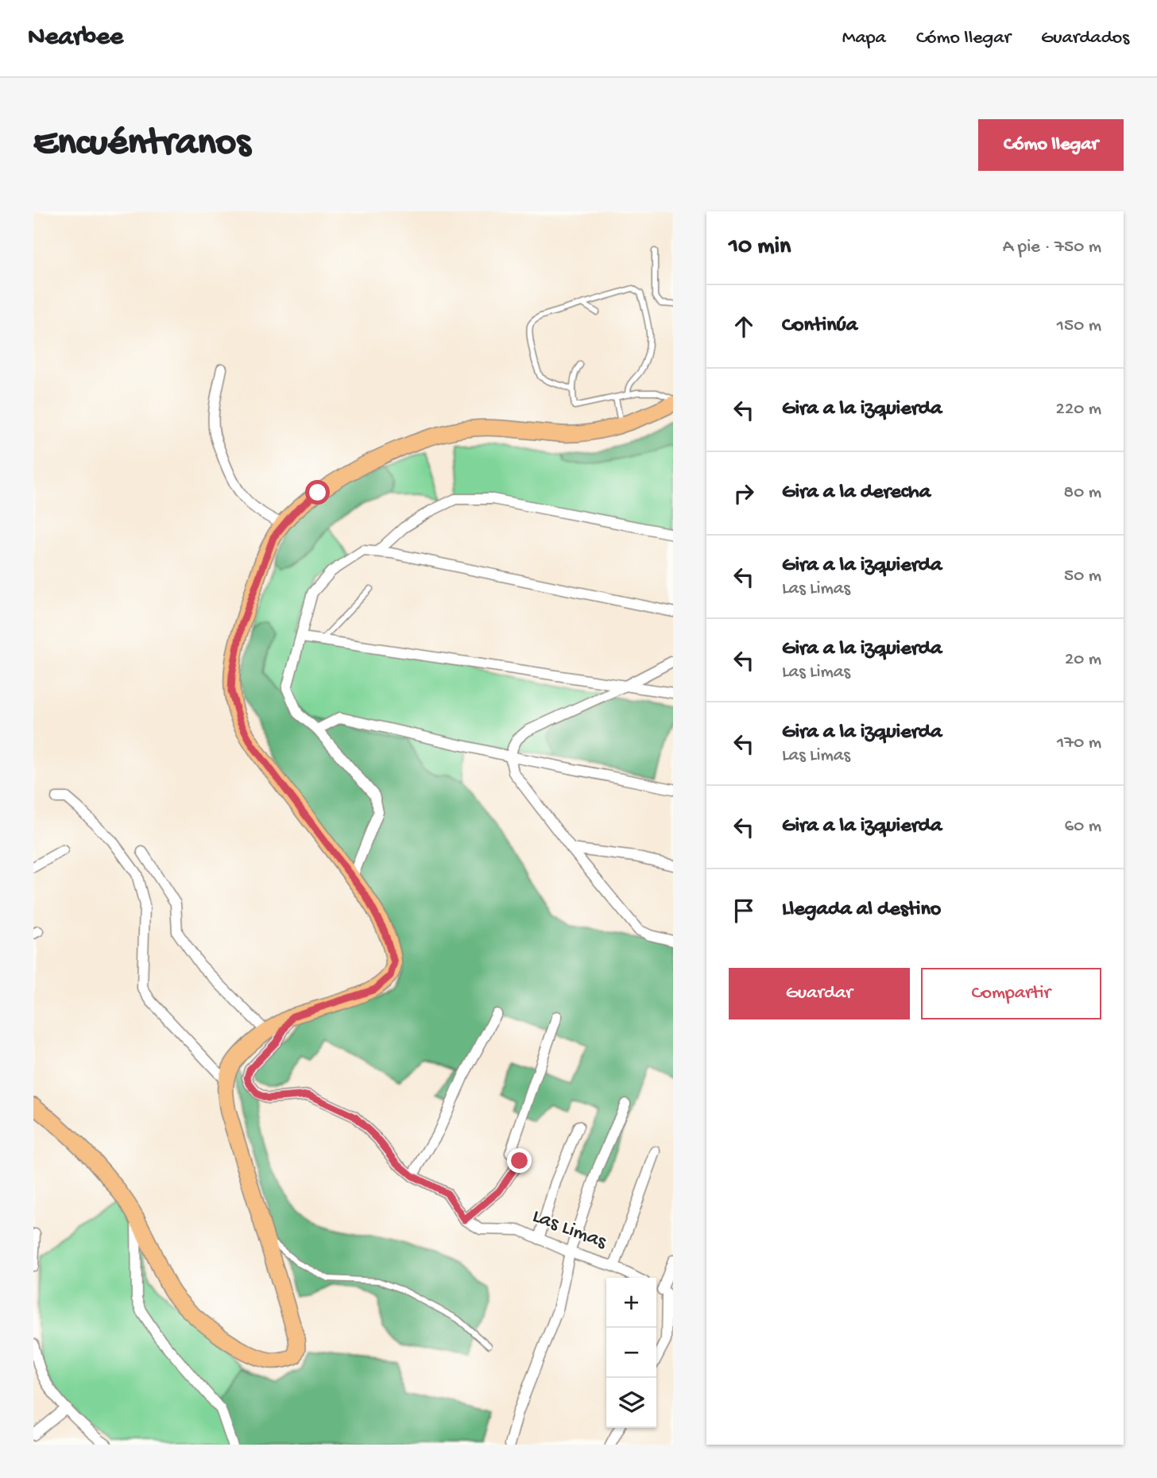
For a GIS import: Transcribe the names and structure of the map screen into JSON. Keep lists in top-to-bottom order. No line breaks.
{"streets":{"street":["Las Limas"]},"page":{"header":"Nearbee","nav":["Mapa","Cómo llegar","Guardados"],"buttons":["Cómo llegar",["Guardar","Compartir"]],"title":"Encuéntranos","heading":["10 min","A pie · 750 m"],"list":[["Continúa","150 m"],["Gira a la izquierda","220 m"],["Gira a la derecha","80 m"],["Gira a la izquierda","Las Limas","50 m"],["Gira a la izquierda","Las Limas","20 m"],["Gira a la izquierda","Las Limas","170 m"],["Gira a la izquierda","60 m"],"Llegada al destino"],"map_buttons":["+","−"]}}
